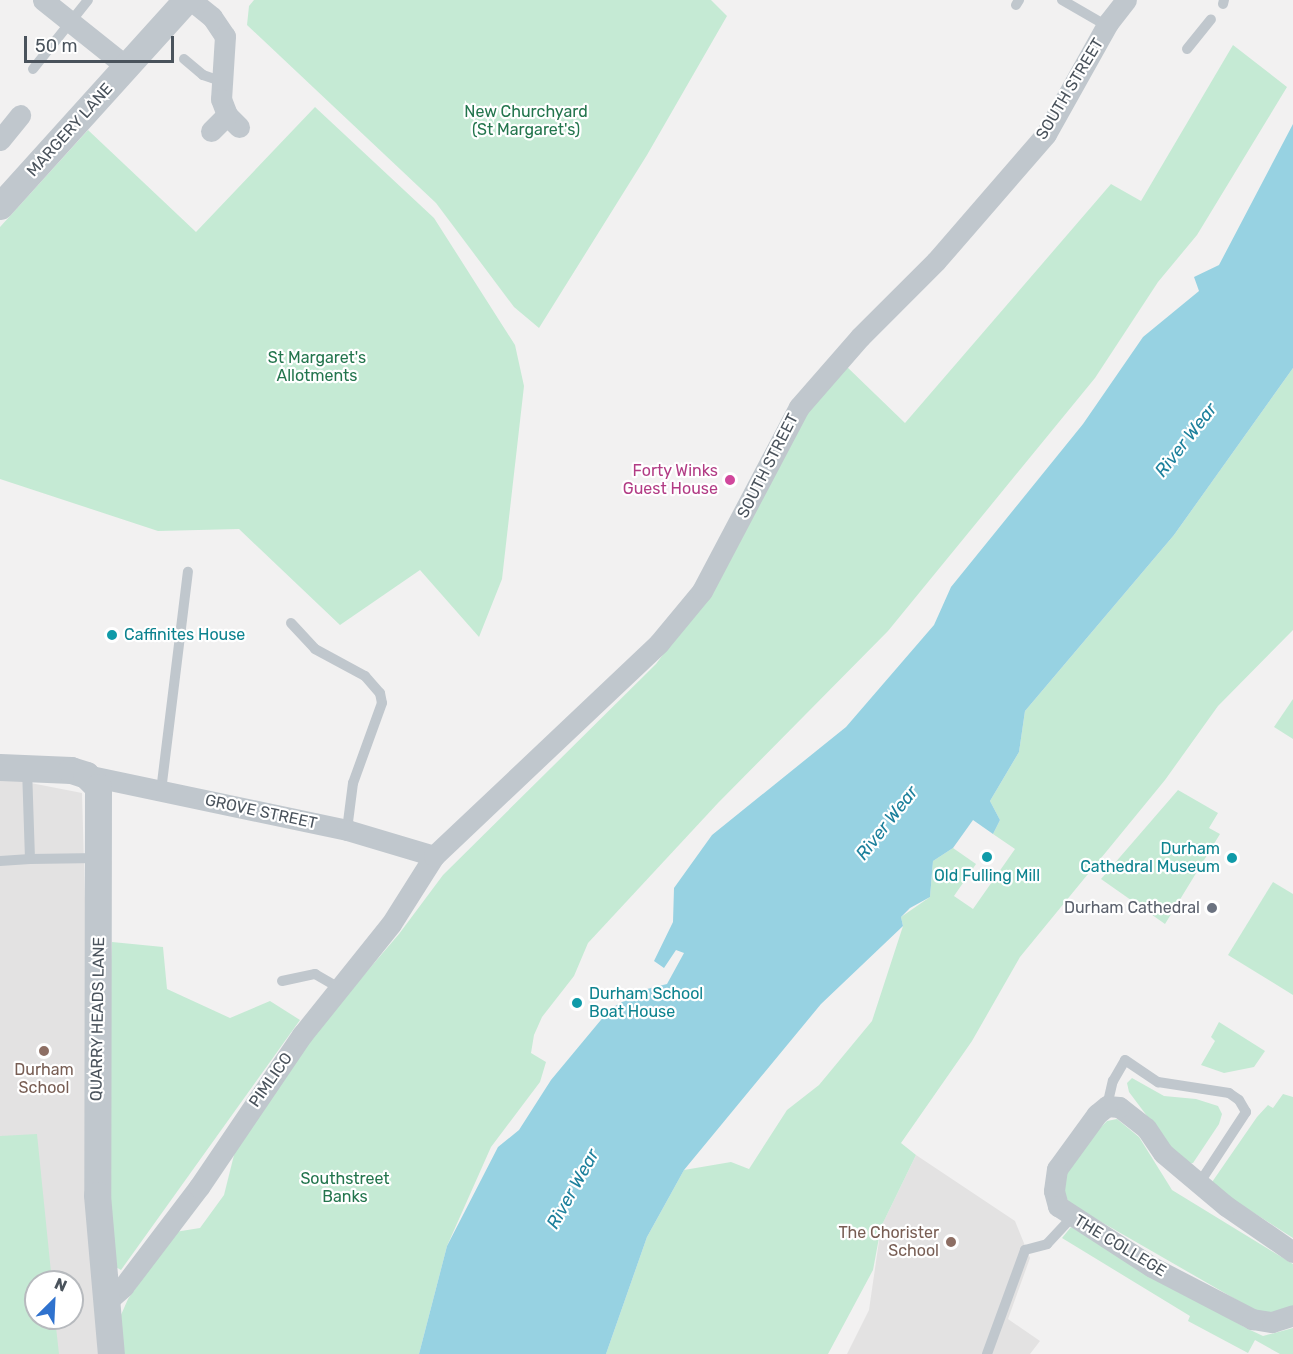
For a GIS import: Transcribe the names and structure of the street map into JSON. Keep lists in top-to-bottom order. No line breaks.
{"streets":{"street":["SOUTH STREET","MARGERY LANE","GROVE STREET","QUARRY HEADS LANE","PIMLICO","THE COLLEGE"]},"crossings":[["SOUTH STREET","GROVE STREET"],["SOUTH STREET","PIMLICO"],["GROVE STREET","QUARRY HEADS LANE"],["GROVE STREET","PIMLICO"],["QUARRY HEADS LANE","PIMLICO"]],"water":["River Wear"],"parks":["New Churchyard (St Margaret's)","St Margaret's Allotments","Southstreet Banks"],"places":["Forty Winks Guest House","Caffinites House","Old Fulling Mill","Durham Cathedral Museum","Durham Cathedral","Durham School Boat House","Durham School","The Chorister School"],"scale_bar":"50 m","north":"top right"}
